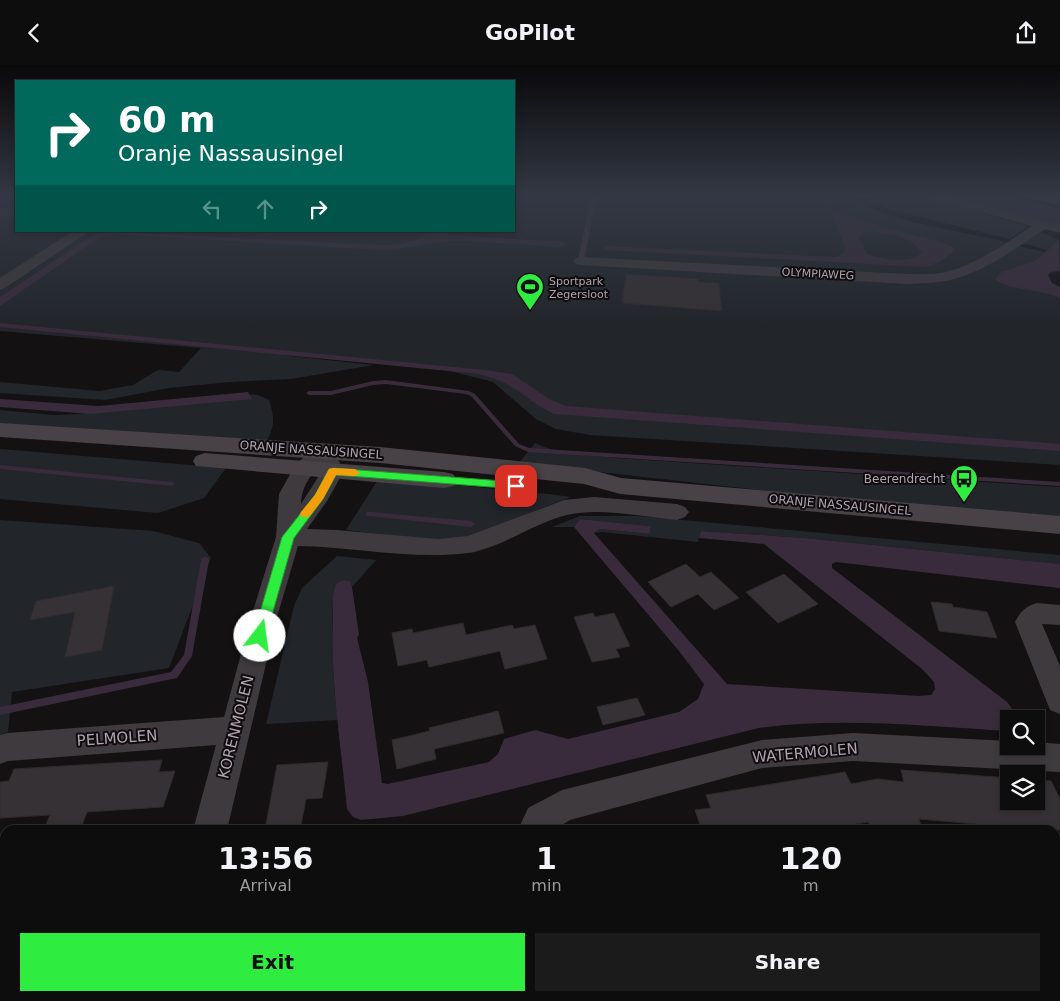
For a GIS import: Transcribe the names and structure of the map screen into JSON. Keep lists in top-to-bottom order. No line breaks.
{"streets":{"main road":["ORANJE NASSAUSINGEL"],"street":["OLYMPIAWEG","KORENMOLEN","PELMOLEN","WATERMOLEN"]},"crossings":[["ORANJE NASSAUSINGEL","KORENMOLEN"],["KORENMOLEN","PELMOLEN"]],"places":{"sports":["Sportpark Zegersloot"],"bus stop":["Beerendrecht"]},"page":{"header":"GoPilot","turn":["60 m","Oranje Nassausingel"],"eta":["13:56","Arrival","1","min","120","m"],"buttons":["Exit","Share"]}}
